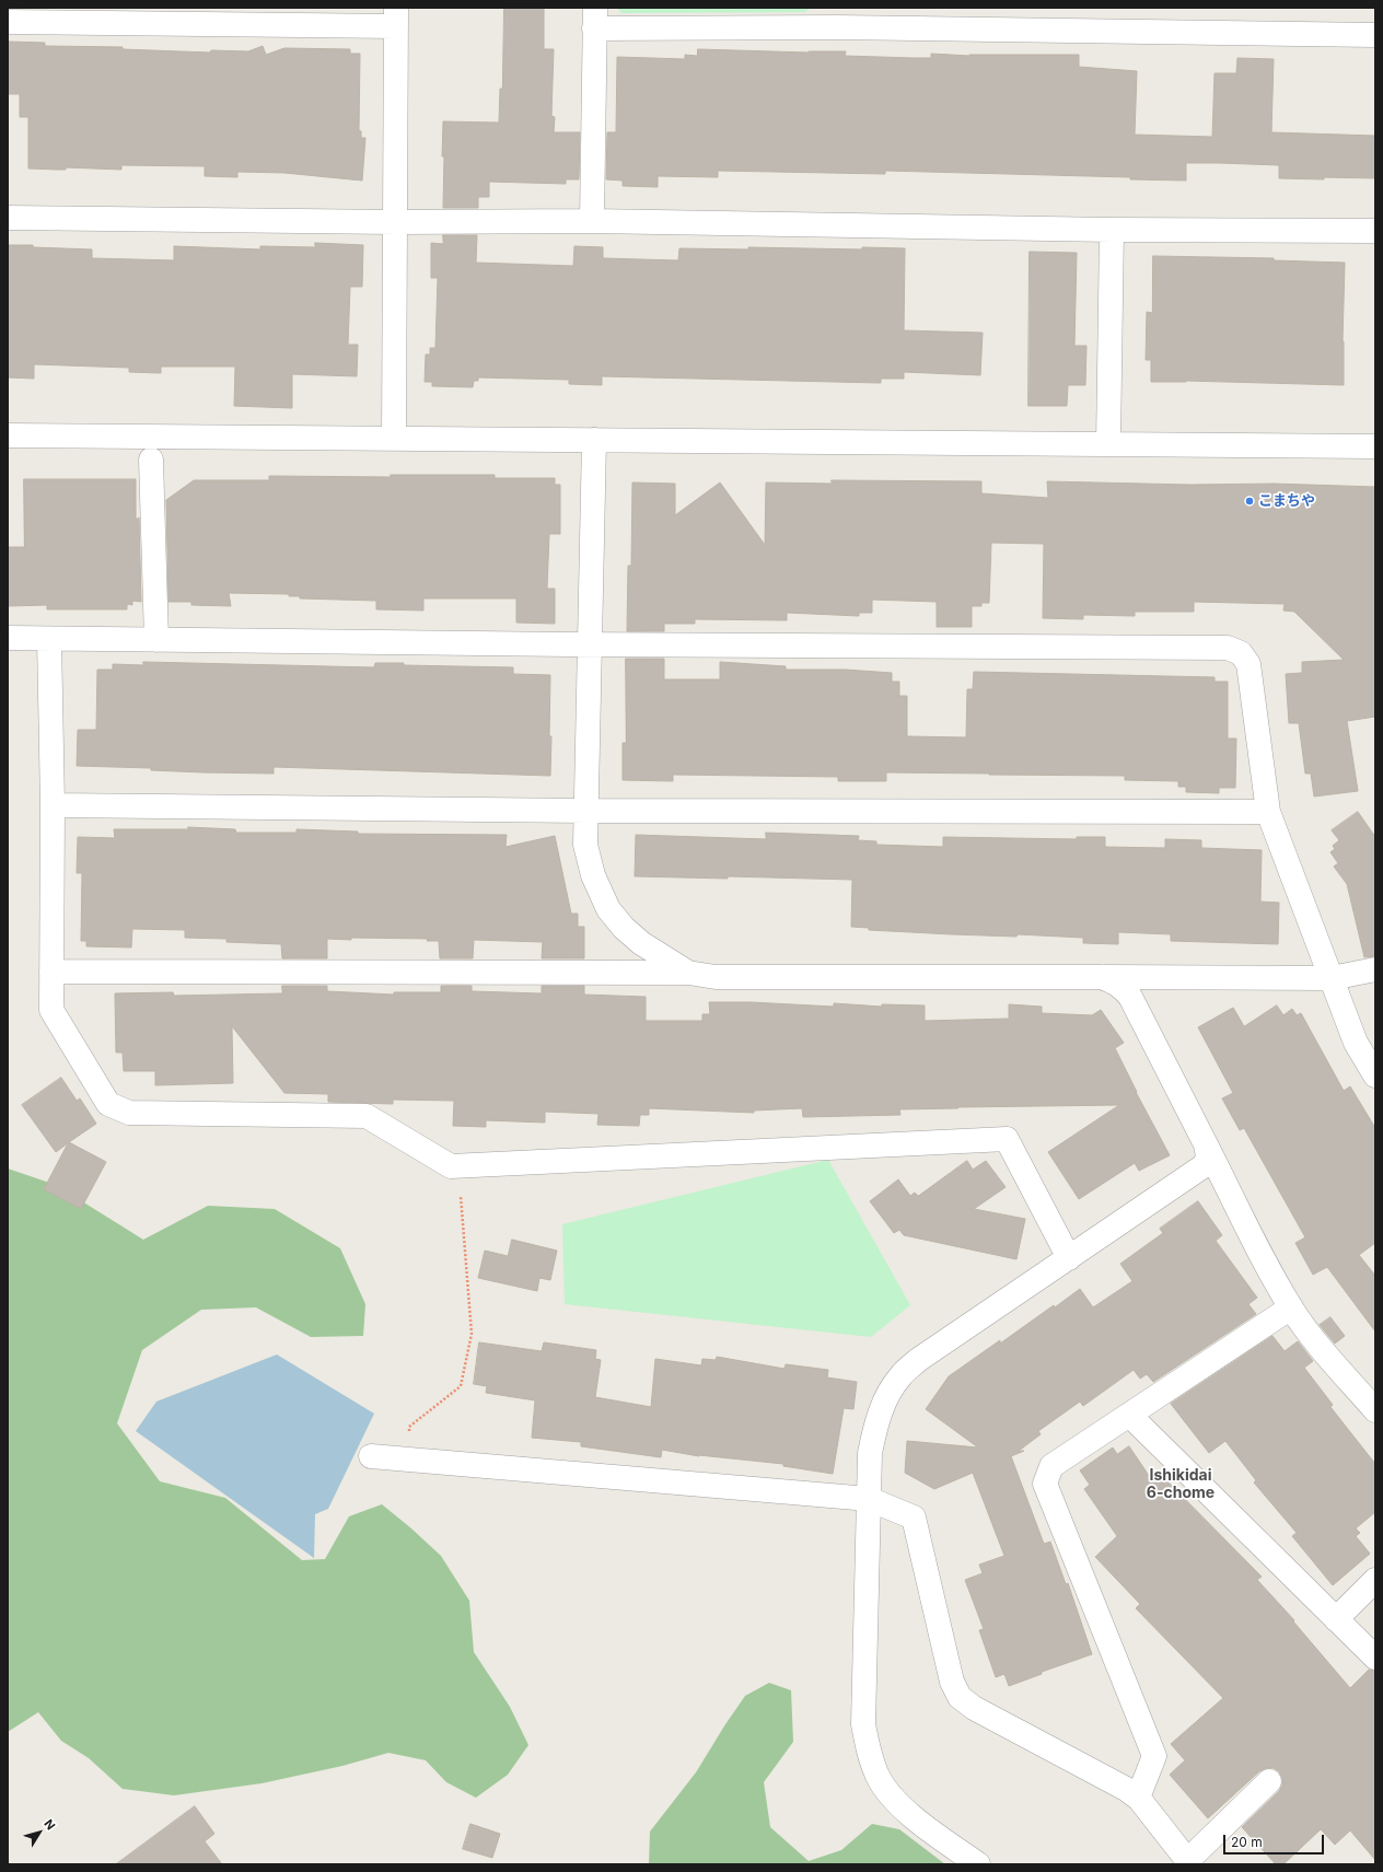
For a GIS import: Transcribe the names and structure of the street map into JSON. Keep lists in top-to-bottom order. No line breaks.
{"districts":["Ishikidai 6-chome"],"places":["こまちや"],"scale_bar":"20 m","north":"top right"}
